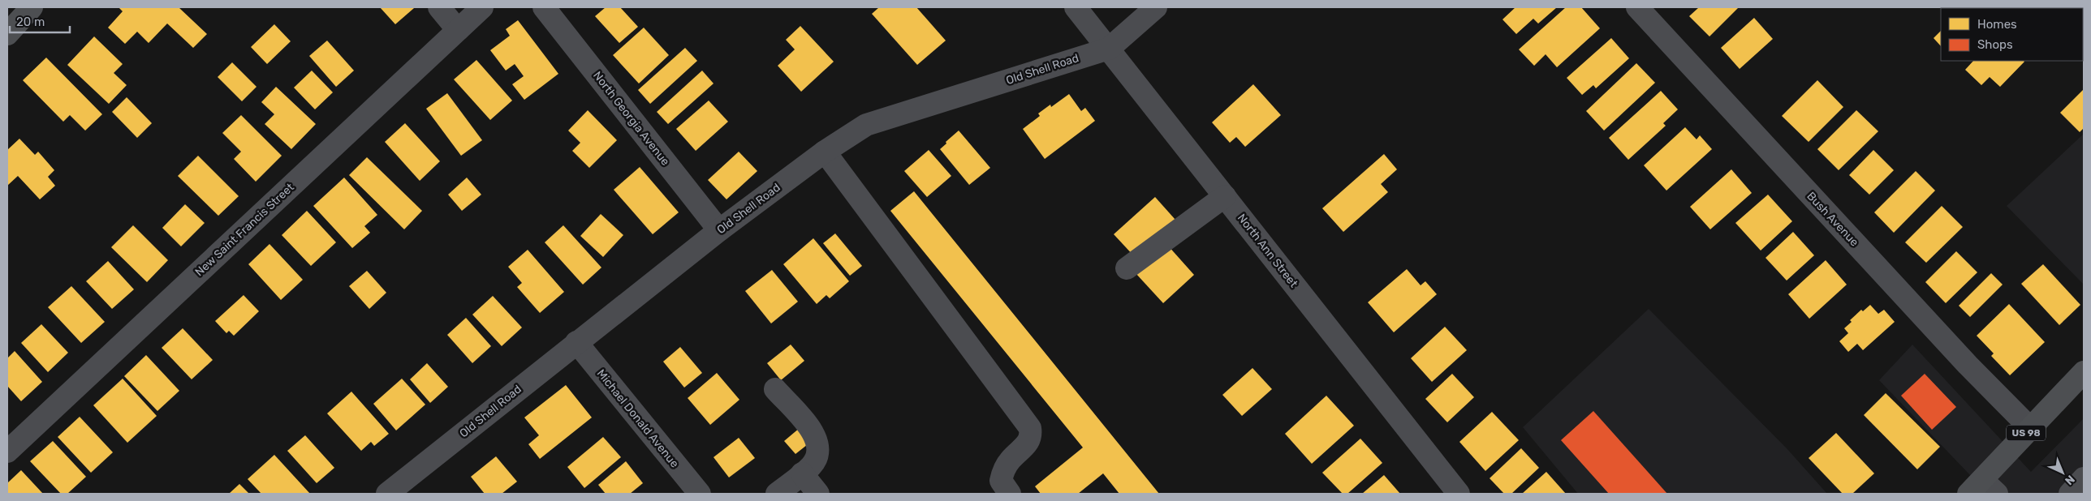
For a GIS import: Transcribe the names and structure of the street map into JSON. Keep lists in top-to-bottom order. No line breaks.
{"streets":{"main road":["US 98"],"street":["Old Shell Road","North Georgia Avenue","Bush Avenue","New Saint Francis Street","North Ann Street","Michael Donald Avenue"]},"crossings":[["Old Shell Road","North Georgia Avenue"],["Old Shell Road","North Ann Street"],["Old Shell Road","Michael Donald Avenue"],["Bush Avenue","US 98"]],"legend":["Homes","Shops"],"scale_bar":"20 m","north":"bottom right"}
